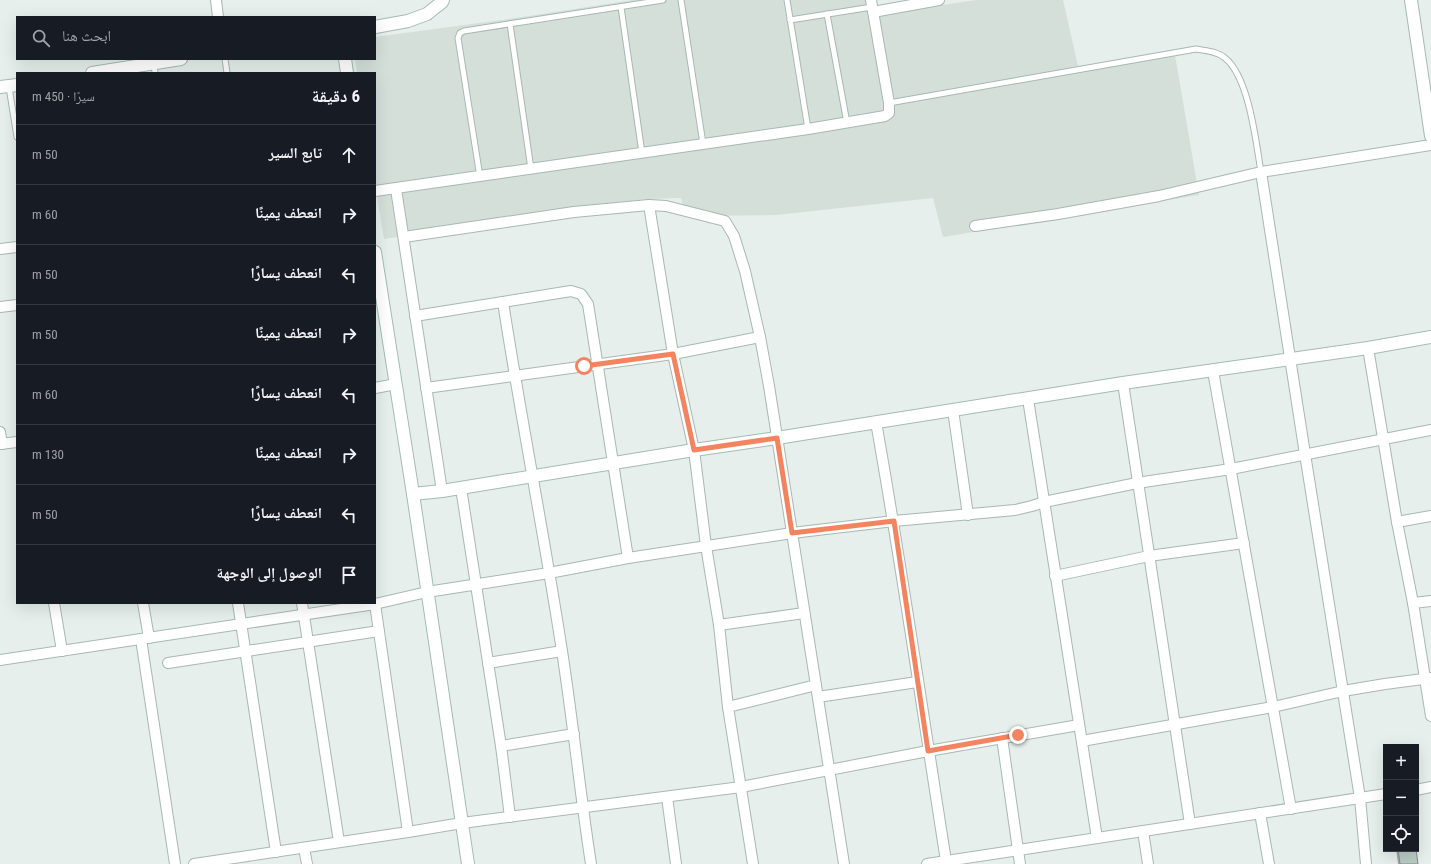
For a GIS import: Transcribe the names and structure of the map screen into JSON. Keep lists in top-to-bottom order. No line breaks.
{"page":{"search":"ابحث هنا","heading":["6 دقيقة","سيرًا · 450 m"],"list":[["تابع السير","50 m"],["انعطف يمينًا","60 m"],["انعطف يسارًا","50 m"],["انعطف يمينًا","50 m"],["انعطف يسارًا","60 m"],["انعطف يمينًا","130 m"],["انعطف يسارًا","50 m"],"الوصول إلى الوجهة"],"map_buttons":["+","−"]}}
